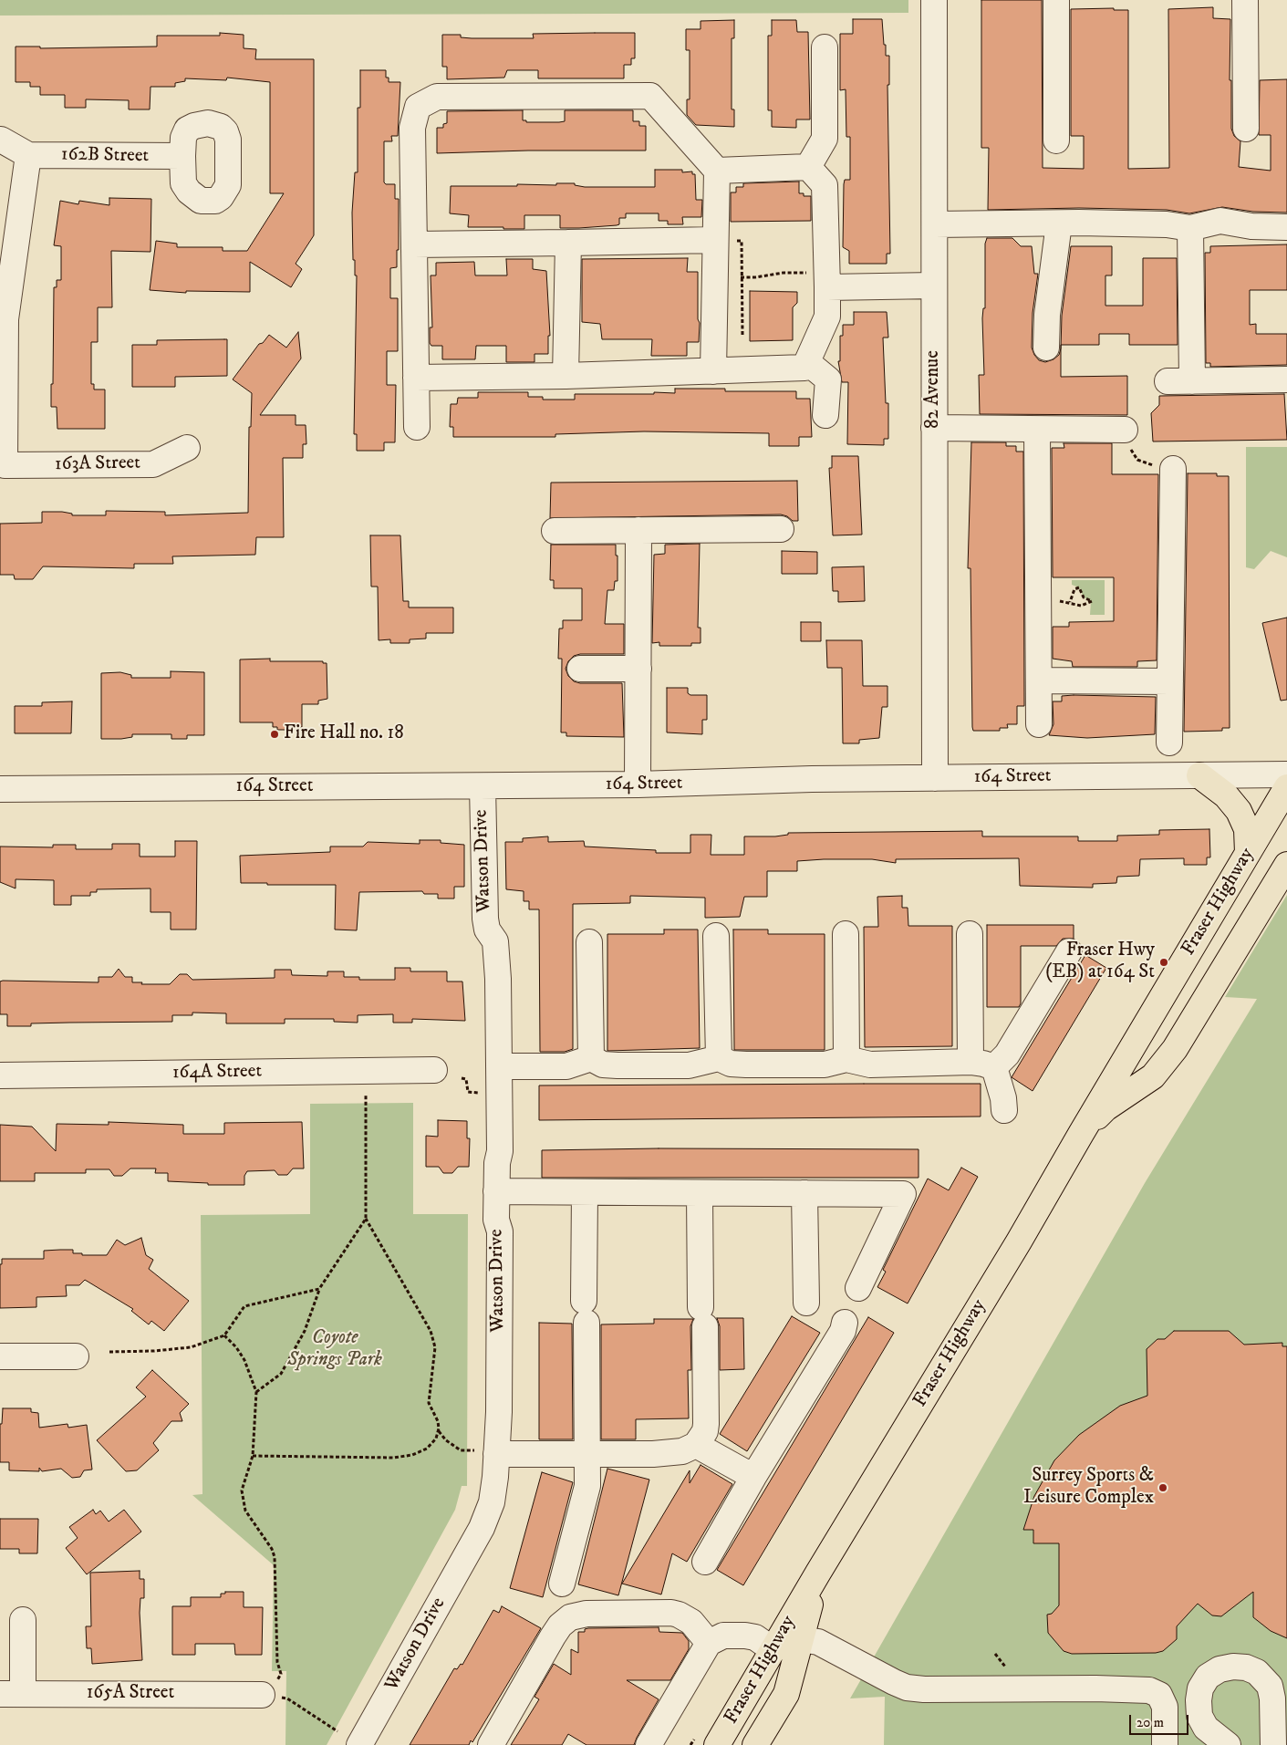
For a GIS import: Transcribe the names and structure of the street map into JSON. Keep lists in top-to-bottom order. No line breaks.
{"streets":{"main road":["Fraser Highway"],"street":["162B Street","82 Avenue","163A Street","164 Street","Watson Drive","164A Street","165A Street"]},"crossings":[["82 Avenue","164 Street"],["164 Street","Watson Drive"]],"parks":["Coyote Springs Park"],"places":["Fire Hall no. 18","Fraser Hwy (EB) at 164 St","Surrey Sports & Leisure Complex"],"scale_bar":"20 m"}
